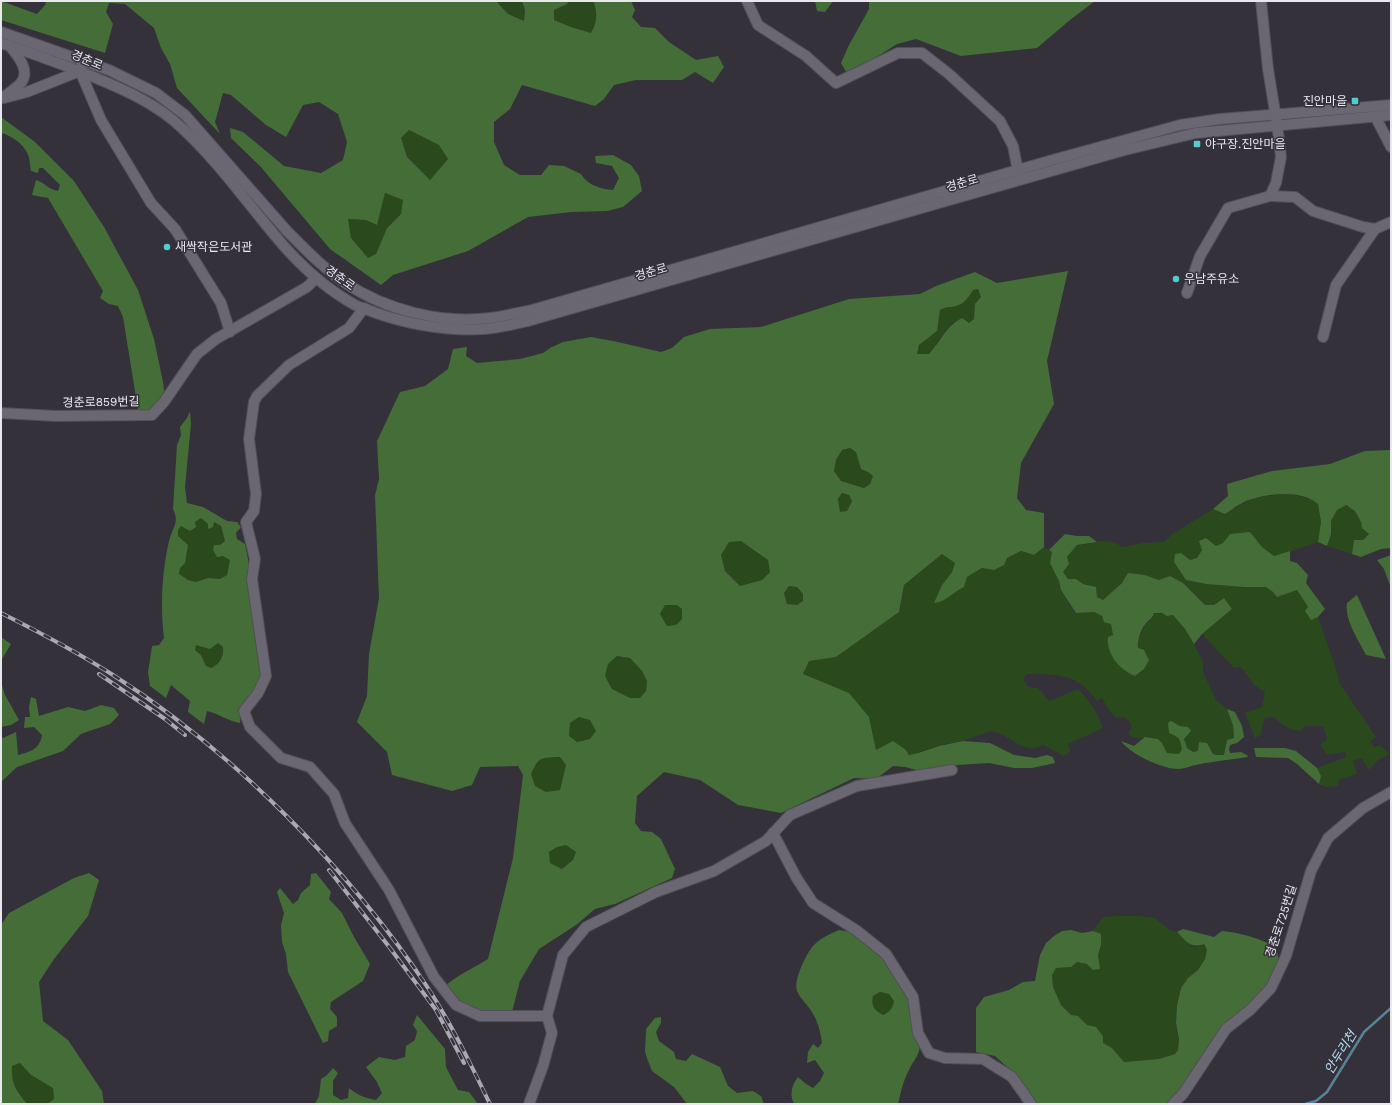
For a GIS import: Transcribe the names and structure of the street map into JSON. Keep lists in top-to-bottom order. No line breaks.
{"streets":{"street":["경춘로","경춘로859번길","경춘로725번길"]},"crossings":[["경춘로","경춘로859번길"]],"water":["안두리천"],"places":{"transit":["진안마을","야구장.진안마을"],"other":["새싹작은도서관","우남주유소"]}}
